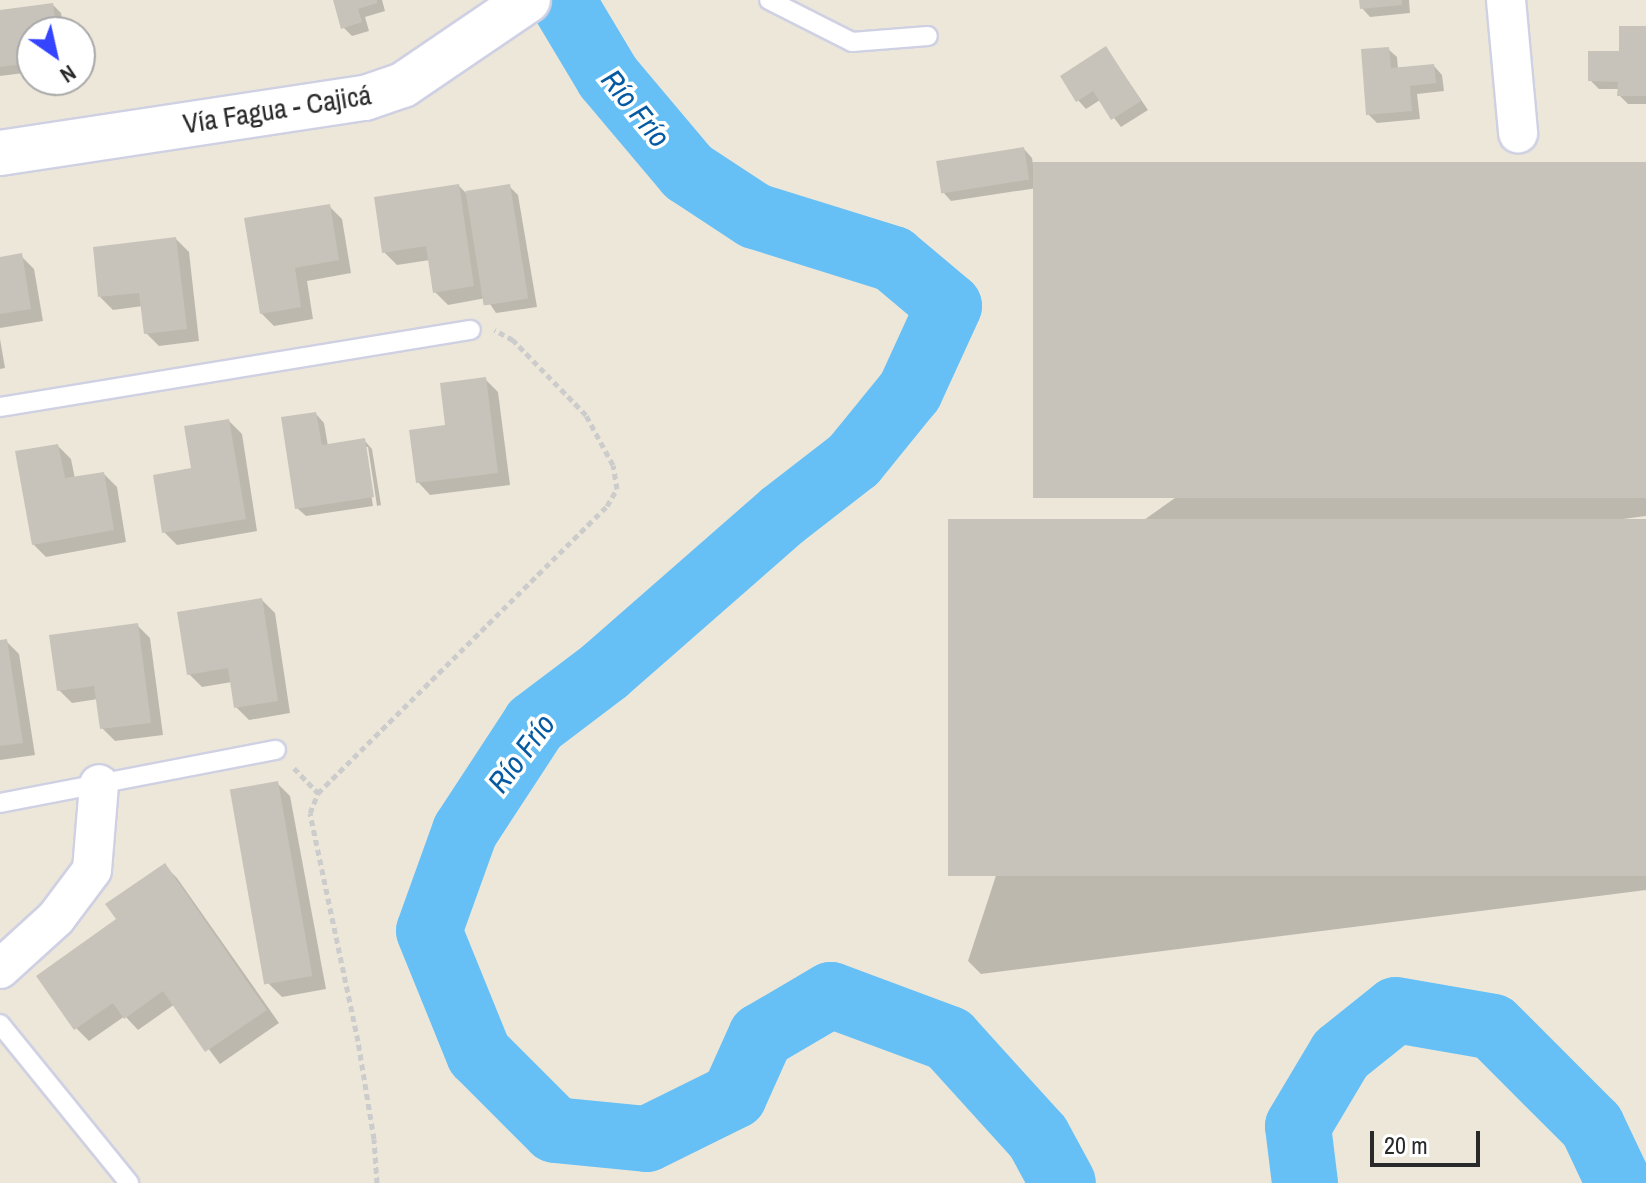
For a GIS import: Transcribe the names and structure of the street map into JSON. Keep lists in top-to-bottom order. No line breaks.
{"streets":{"street":["Vía Fagua - Cajicá"]},"water":["Río Frío"],"scale_bar":"20 m","north":"bottom right"}
